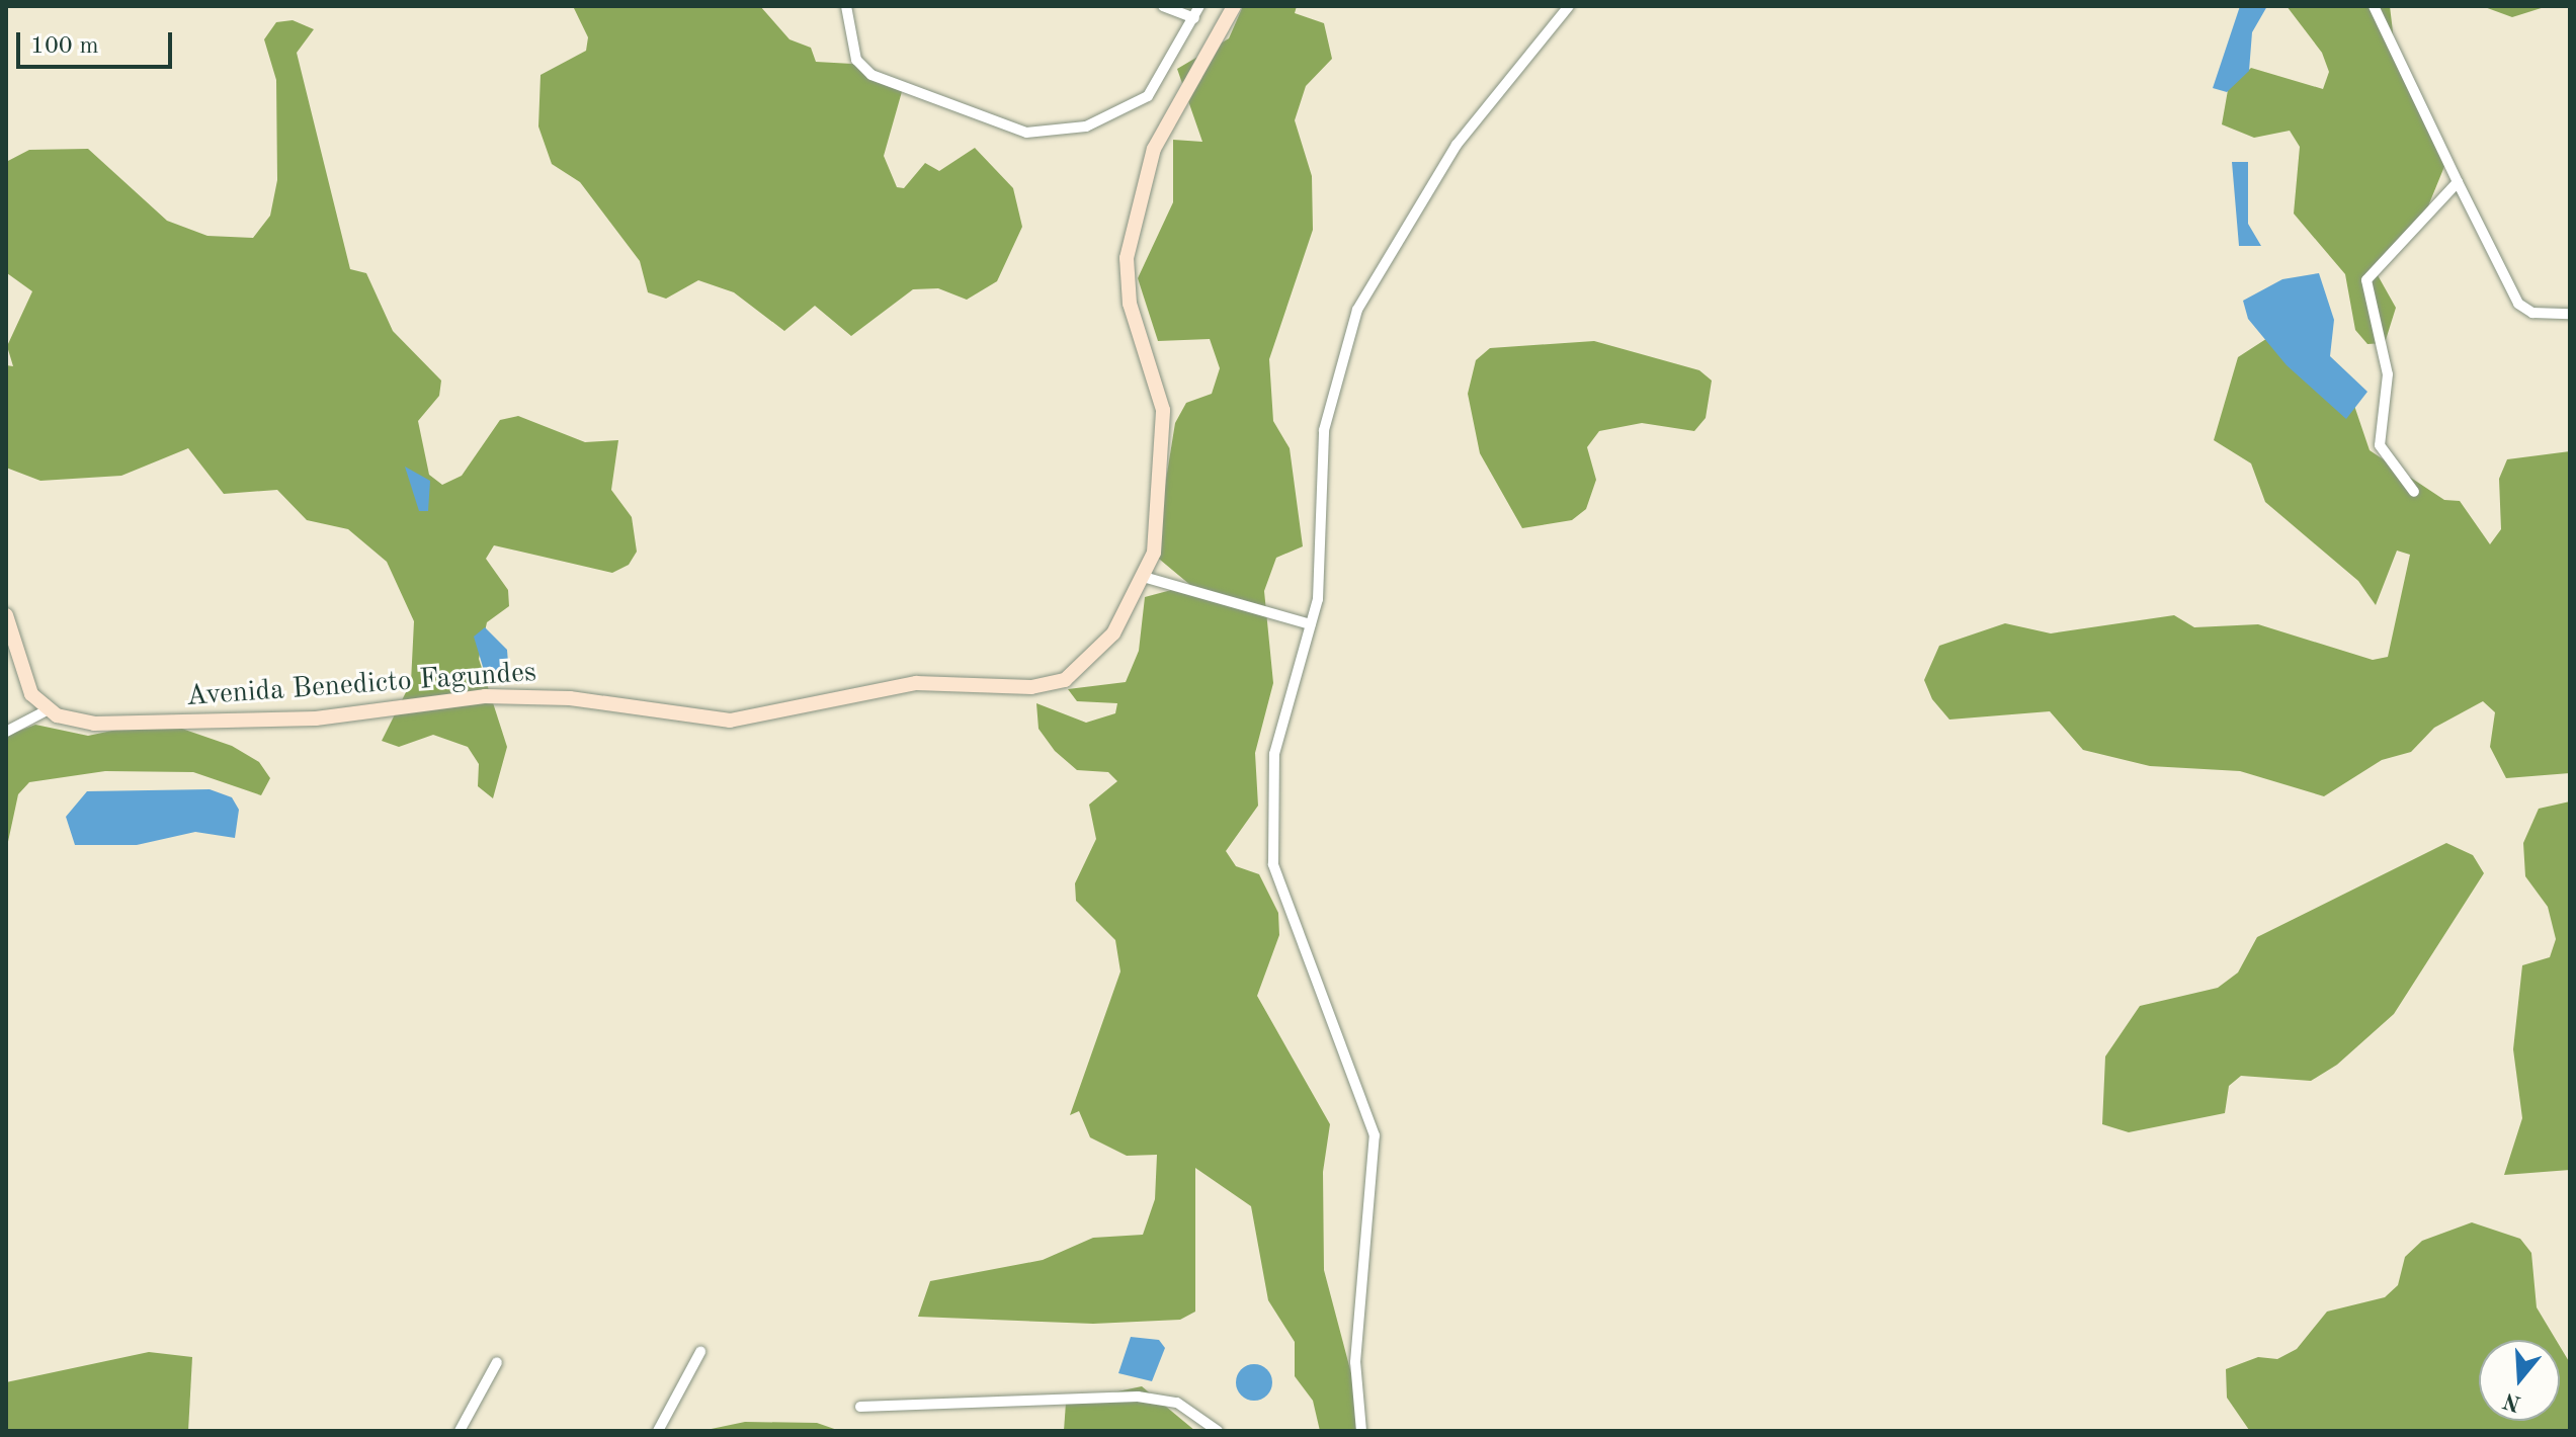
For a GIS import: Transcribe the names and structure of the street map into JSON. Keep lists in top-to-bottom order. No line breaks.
{"streets":{"street":["Avenida Benedicto Fagundes"]},"scale_bar":"100 m","north":"bottom"}
